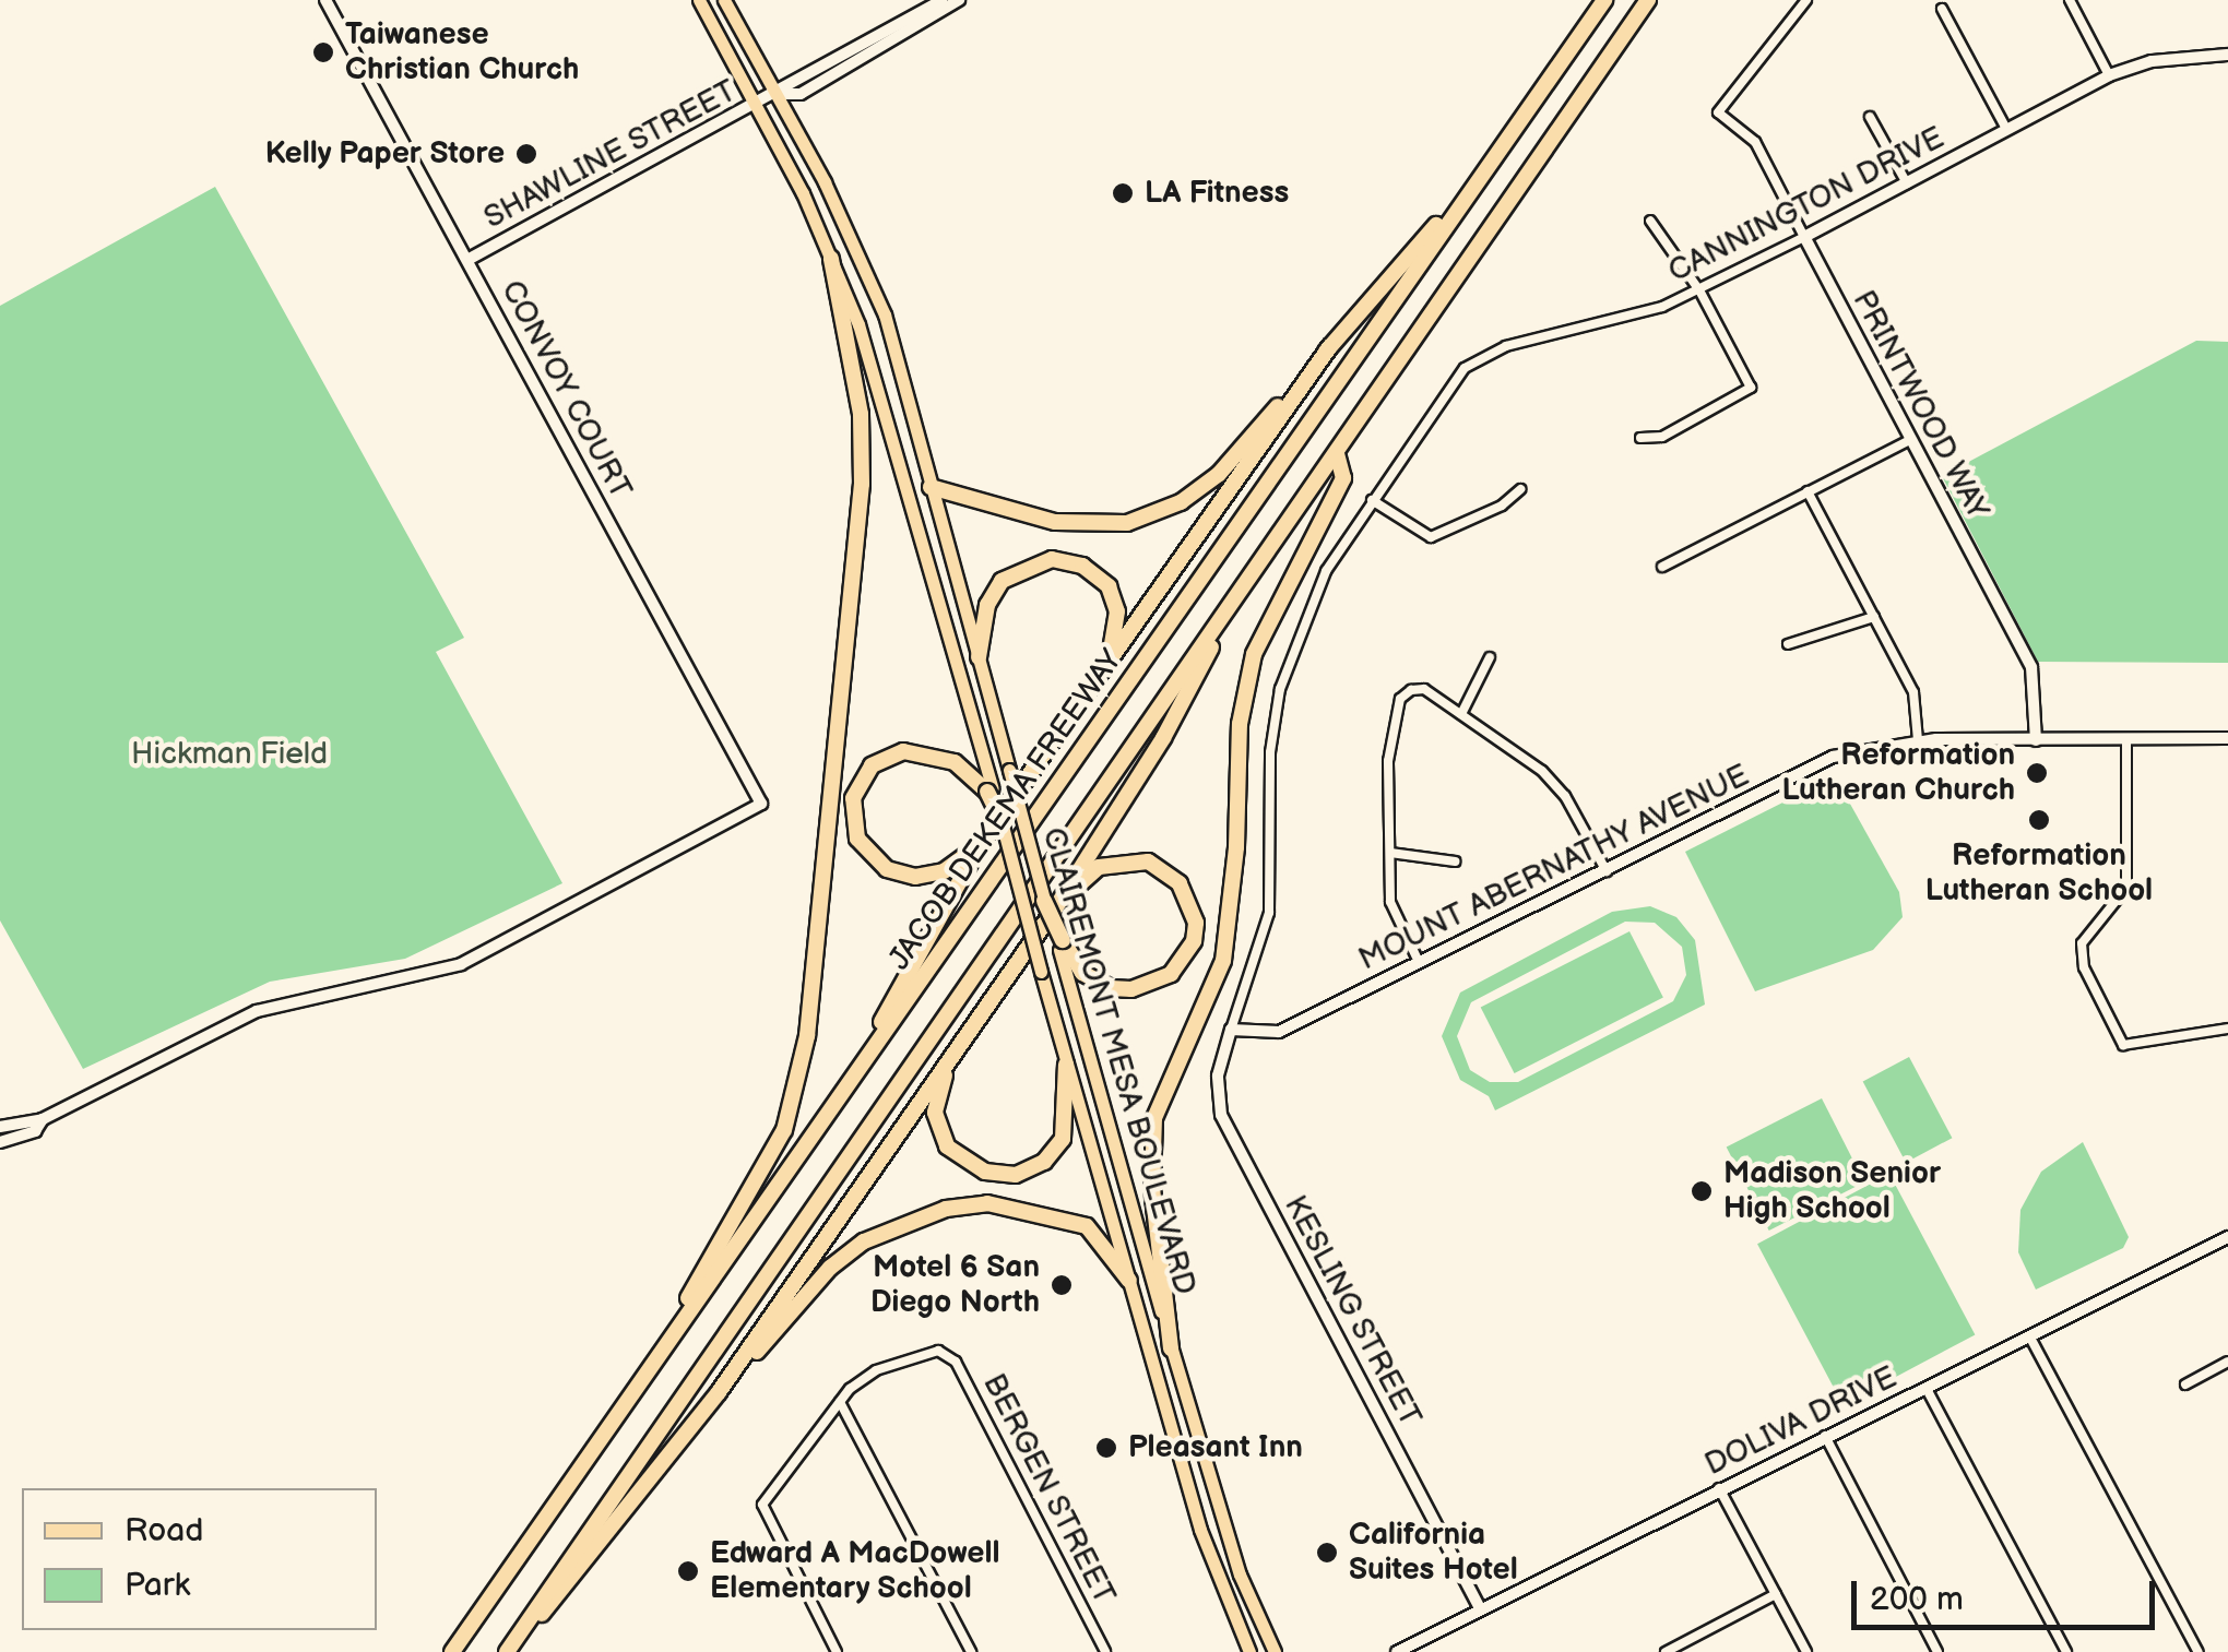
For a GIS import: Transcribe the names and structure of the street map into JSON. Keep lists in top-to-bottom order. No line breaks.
{"streets":{"highway":["JACOB DEKEMA FREEWAY"],"main road":["CLAIREMONT MESA BOULEVARD"],"street":["SHAWLINE STREET","CANNINGTON DRIVE","CONVOY COURT","PRINTWOOD WAY","MOUNT ABERNATHY AVENUE","KESLING STREET","DOLIVA DRIVE","BERGEN STREET"]},"crossings":[["SHAWLINE STREET","CONVOY COURT"],["SHAWLINE STREET","CLAIREMONT MESA BOULEVARD"],["CANNINGTON DRIVE","PRINTWOOD WAY"],["CANNINGTON DRIVE","MOUNT ABERNATHY AVENUE"],["CANNINGTON DRIVE","KESLING STREET"],["PRINTWOOD WAY","MOUNT ABERNATHY AVENUE"],["MOUNT ABERNATHY AVENUE","KESLING STREET"],["KESLING STREET","DOLIVA DRIVE"]],"parks":["Hickman Field"],"places":["Taiwanese Christian Church","Kelly Paper Store","LA Fitness","Reformation Lutheran Church","Reformation Lutheran School","Madison Senior High School","Motel 6 San Diego North","Pleasant Inn","California Suites Hotel","Edward A MacDowell Elementary School"],"legend":["Road","Park"],"scale_bar":"200 m"}
